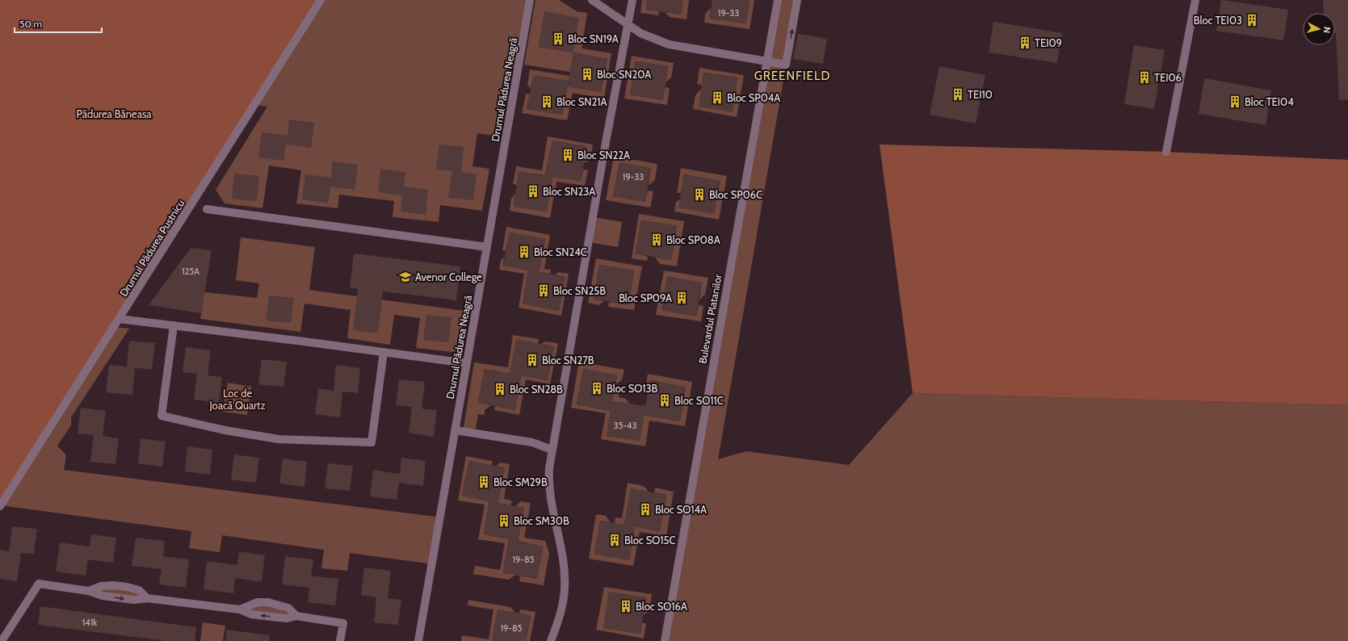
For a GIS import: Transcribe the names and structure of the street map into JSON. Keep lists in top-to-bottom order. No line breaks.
{"streets":{"street":["Drumul Pădurea Neagră","Drumul Pădurea Pustnicu","Bulevardul Platanilor"]},"districts":["GREENFIELD"],"parks":["Pădurea Băneasa","Loc de Joacă Quartz"],"places":{"building":["Bloc TEI03","Bloc SN19A","TEI09","Bloc SN20A","TEI06","TEI10","Bloc SP04A","Bloc SN21A","Bloc TEI04","Bloc SN22A","Bloc SN23A","Bloc SP06C","Bloc SP08A","Bloc SN24C","Bloc SN25B","Bloc SP09A","Bloc SN27B","Bloc SO13B","Bloc SN28B","Bloc SO11C","Bloc SM29B","Bloc SO14A","Bloc SM30B","Bloc SO15C","Bloc SO16A"],"school or university":["Avenor College"]},"house_numbers":["19-33","19-33","125A","35-43","19-85","141k","19-85"],"scale_bar":"50 m","north":"right"}
